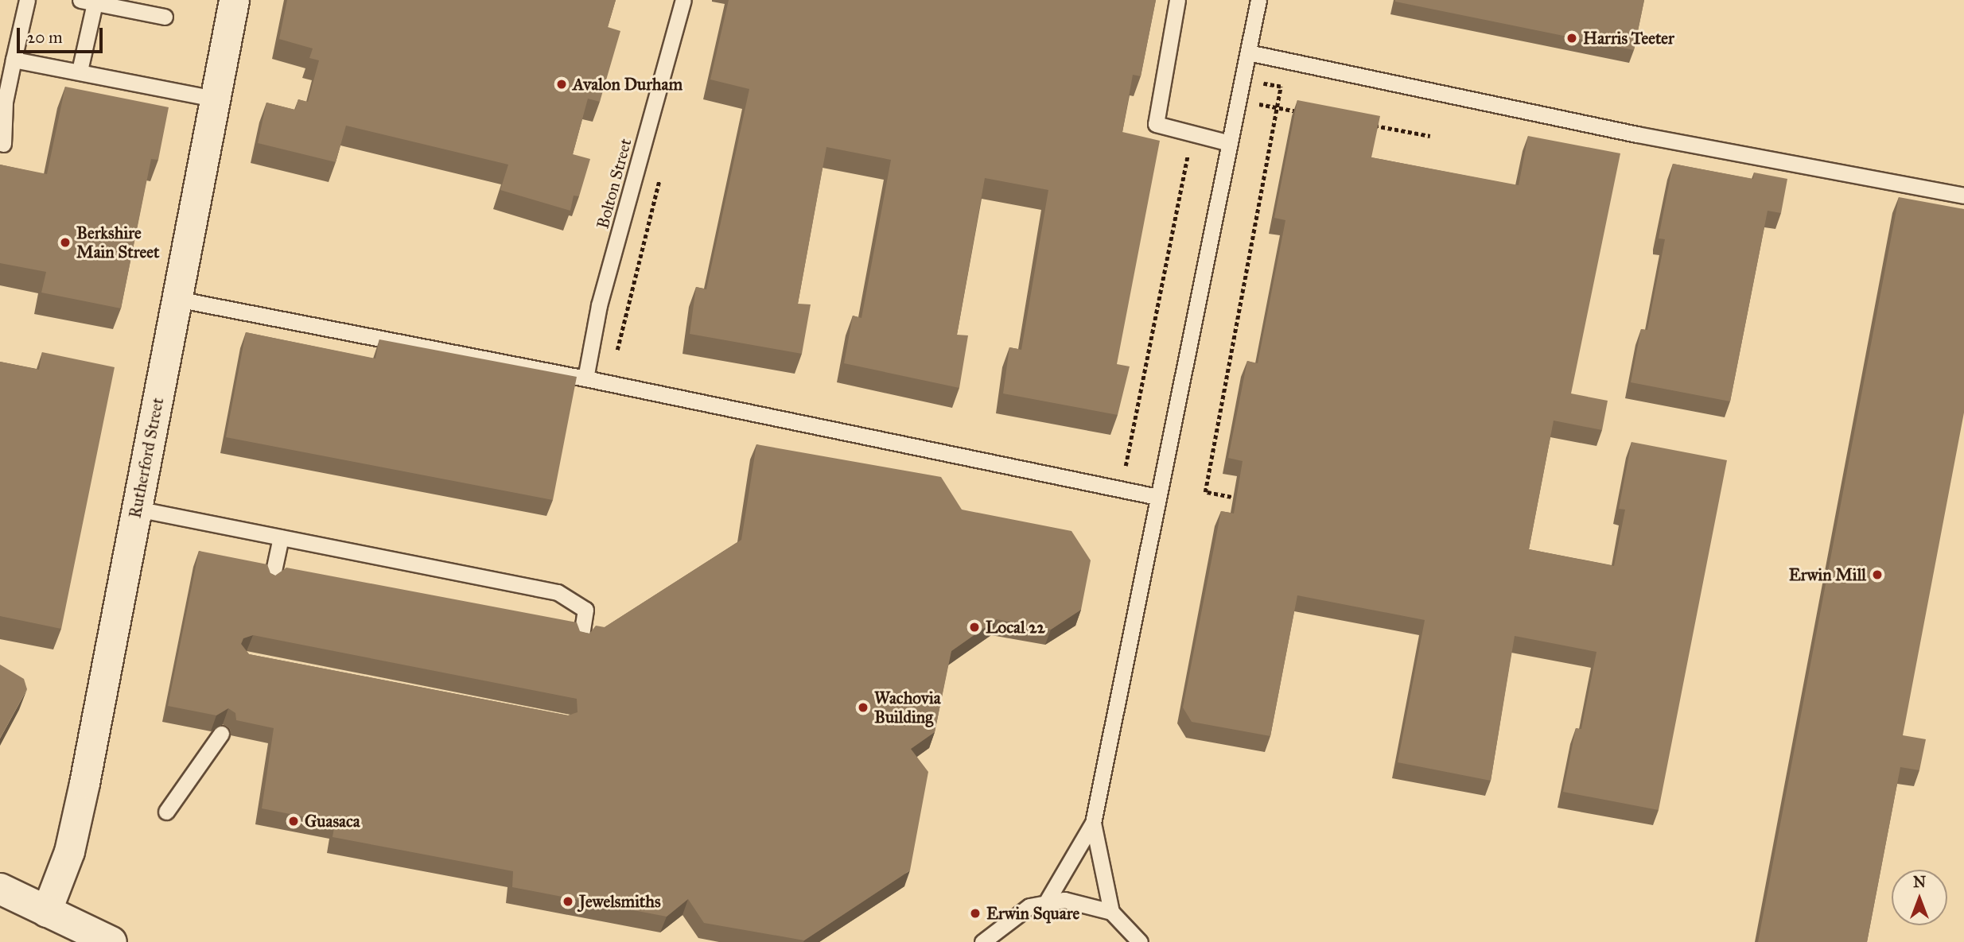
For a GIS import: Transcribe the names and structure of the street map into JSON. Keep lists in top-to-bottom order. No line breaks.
{"streets":{"street":["Rutherford Street"],"lane":["Bolton Street"]},"places":["Harris Teeter","Avalon Durham","Berkshire Main Street","Erwin Mill","Local 22","Wachovia Building","Guasaca","Jewelsmiths","Erwin Square"],"scale_bar":"20 m","north":"top"}
